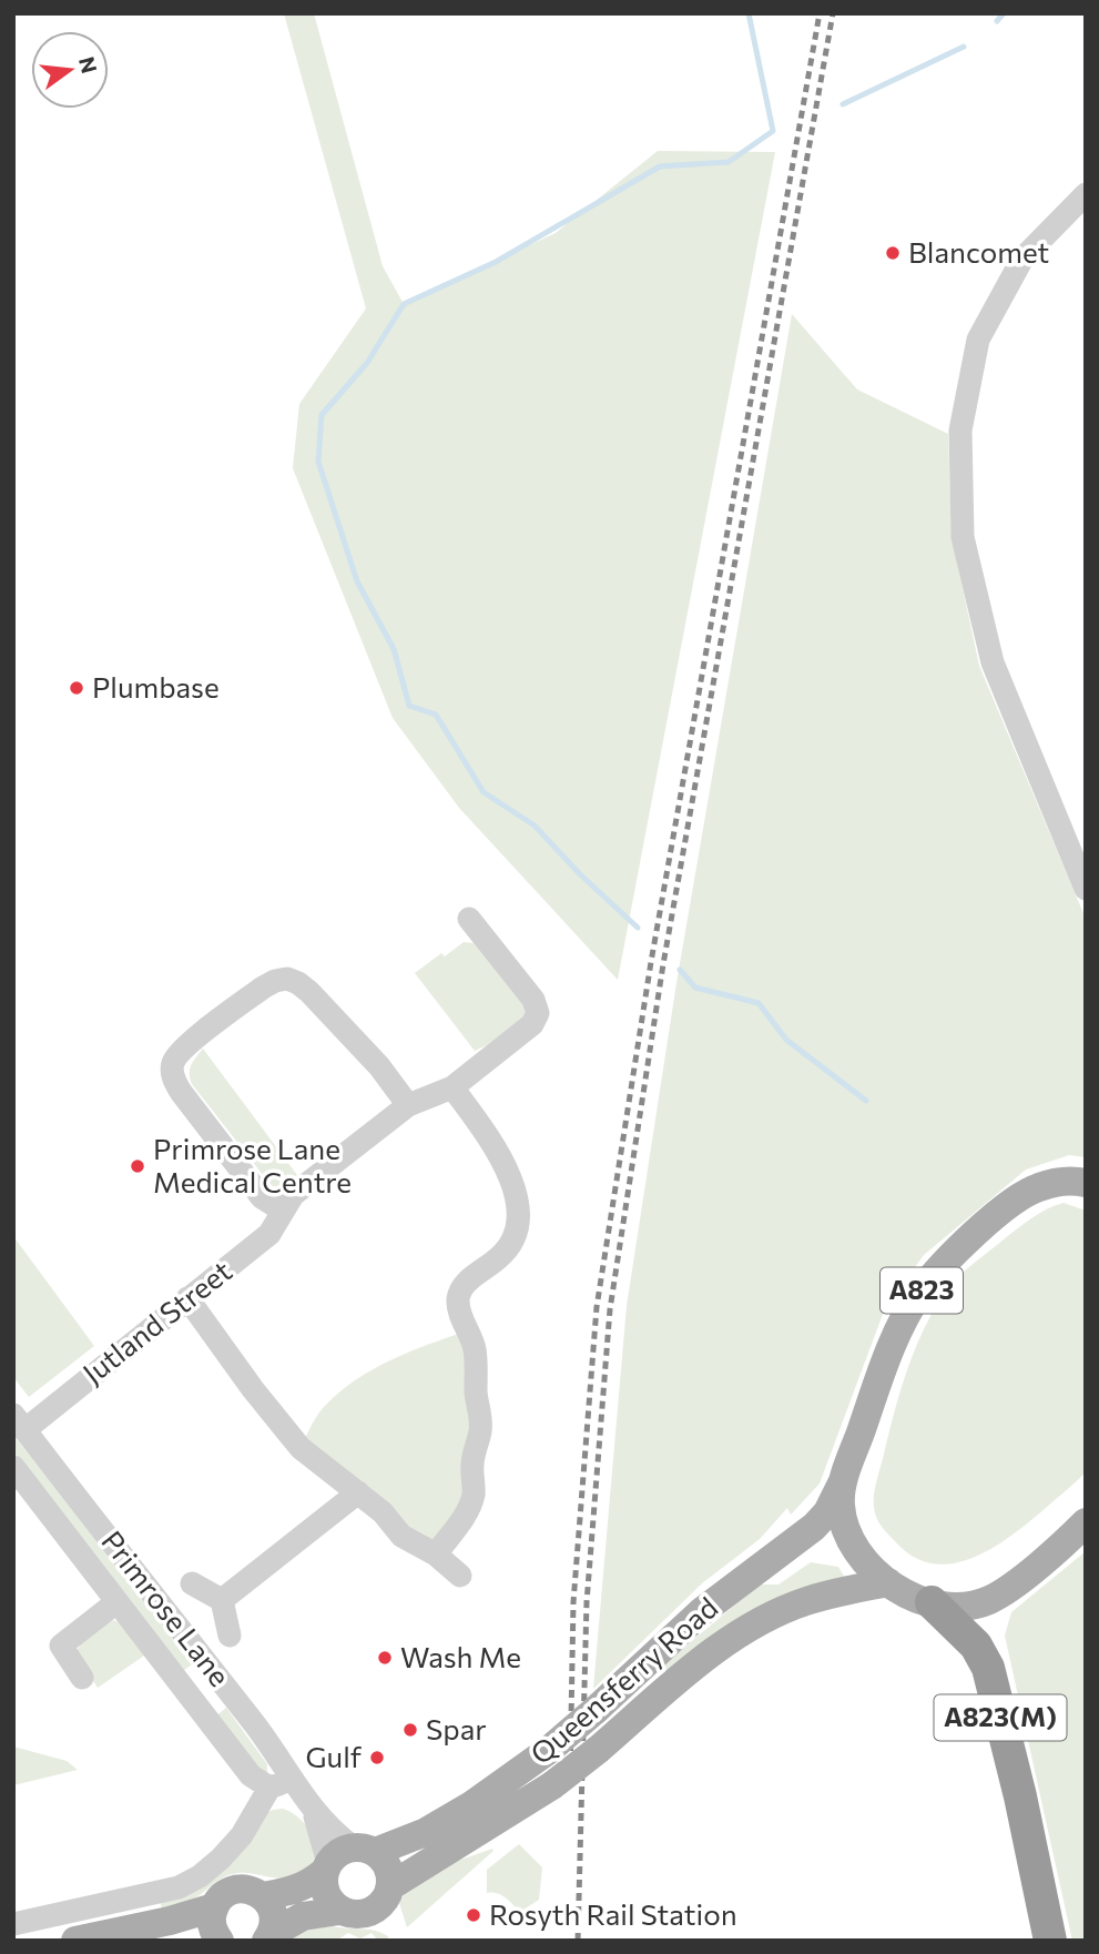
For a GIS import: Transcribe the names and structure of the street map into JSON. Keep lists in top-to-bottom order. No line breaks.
{"streets":{"highway":["A823(M)"],"main road":["A823","Queensferry Road"],"street":["Jutland Street","Primrose Lane"]},"crossings":[["A823","Queensferry Road"],["A823","A823(M)"],["Jutland Street","Primrose Lane"],["Primrose Lane","Queensferry Road"]],"places":["Blancomet","Plumbase","Primrose Lane Medical Centre","Wash Me","Spar","Gulf","Rosyth Rail Station"],"north":"right"}
